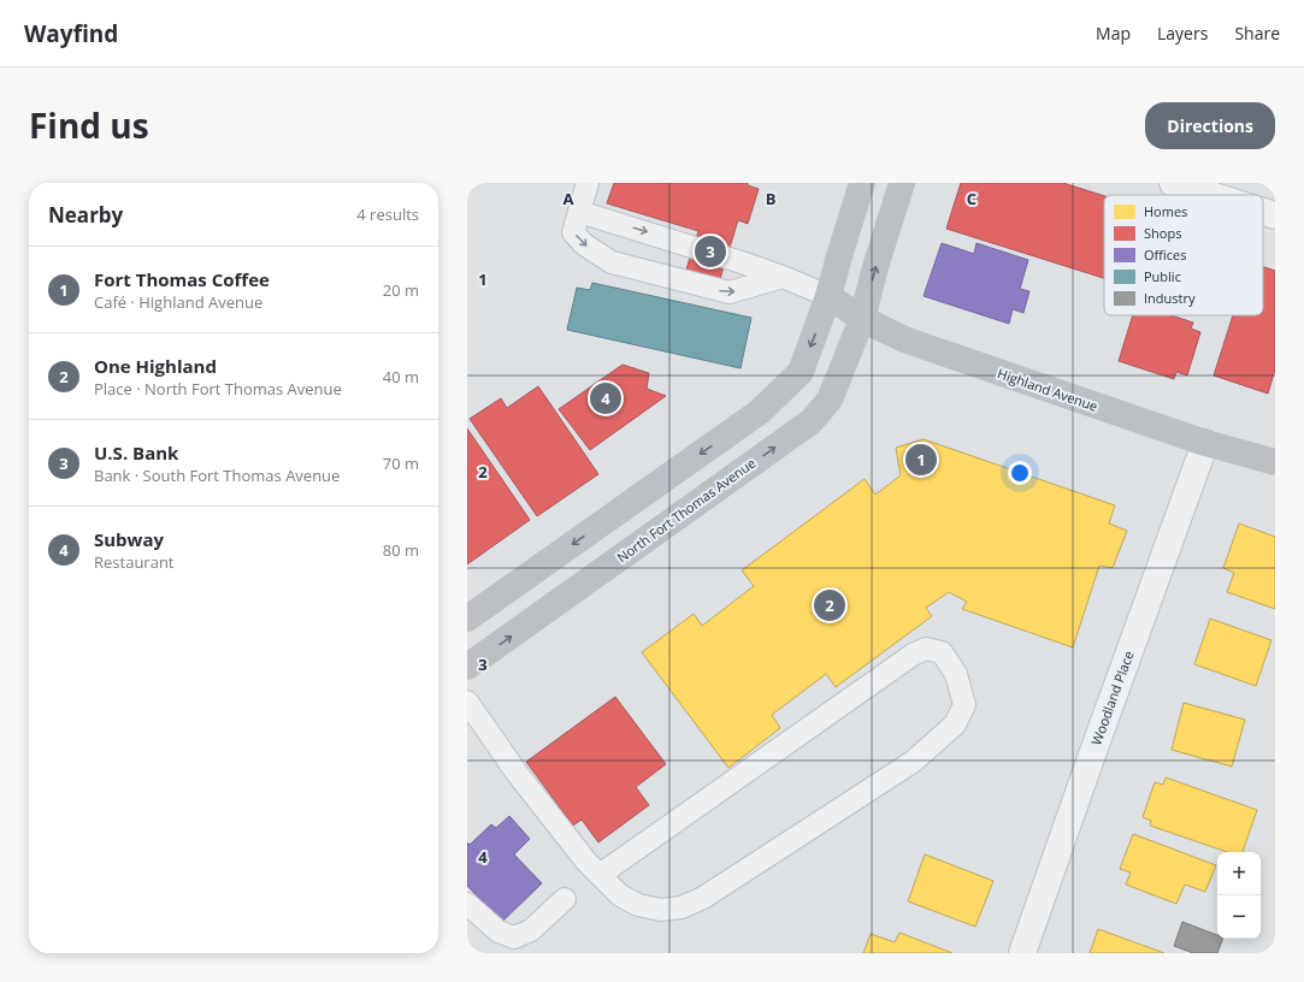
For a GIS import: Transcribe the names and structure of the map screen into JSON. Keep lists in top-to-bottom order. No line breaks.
{"streets":{"main road":["Highland Avenue","North Fort Thomas Avenue"],"street":["Woodland Place"]},"crossings":[["Highland Avenue","North Fort Thomas Avenue"],["Highland Avenue","Woodland Place"]],"legend":["Homes","Shops","Offices","Public","Industry"],"page":{"header":"Wayfind","nav":["Map","Layers","Share"],"title":"Find us","buttons":"Directions","heading":["Nearby","4 results"],"pins":["3","4","1","2"],"list":[{"mark":"1","name":"Fort Thomas Coffee","note":"Café · Highland Avenue","value":"20 m"},{"mark":"2","name":"One Highland","note":"Place · North Fort Thomas Avenue","value":"40 m"},{"mark":"3","name":"U.S. Bank","note":"Bank · South Fort Thomas Avenue","value":"70 m"},{"mark":"4","name":"Subway","note":"Restaurant","value":"80 m"}],"map_buttons":["+","−"]},"grid":{"columns":["A","B","C"],"rows":["1","2","3","4"]}}
